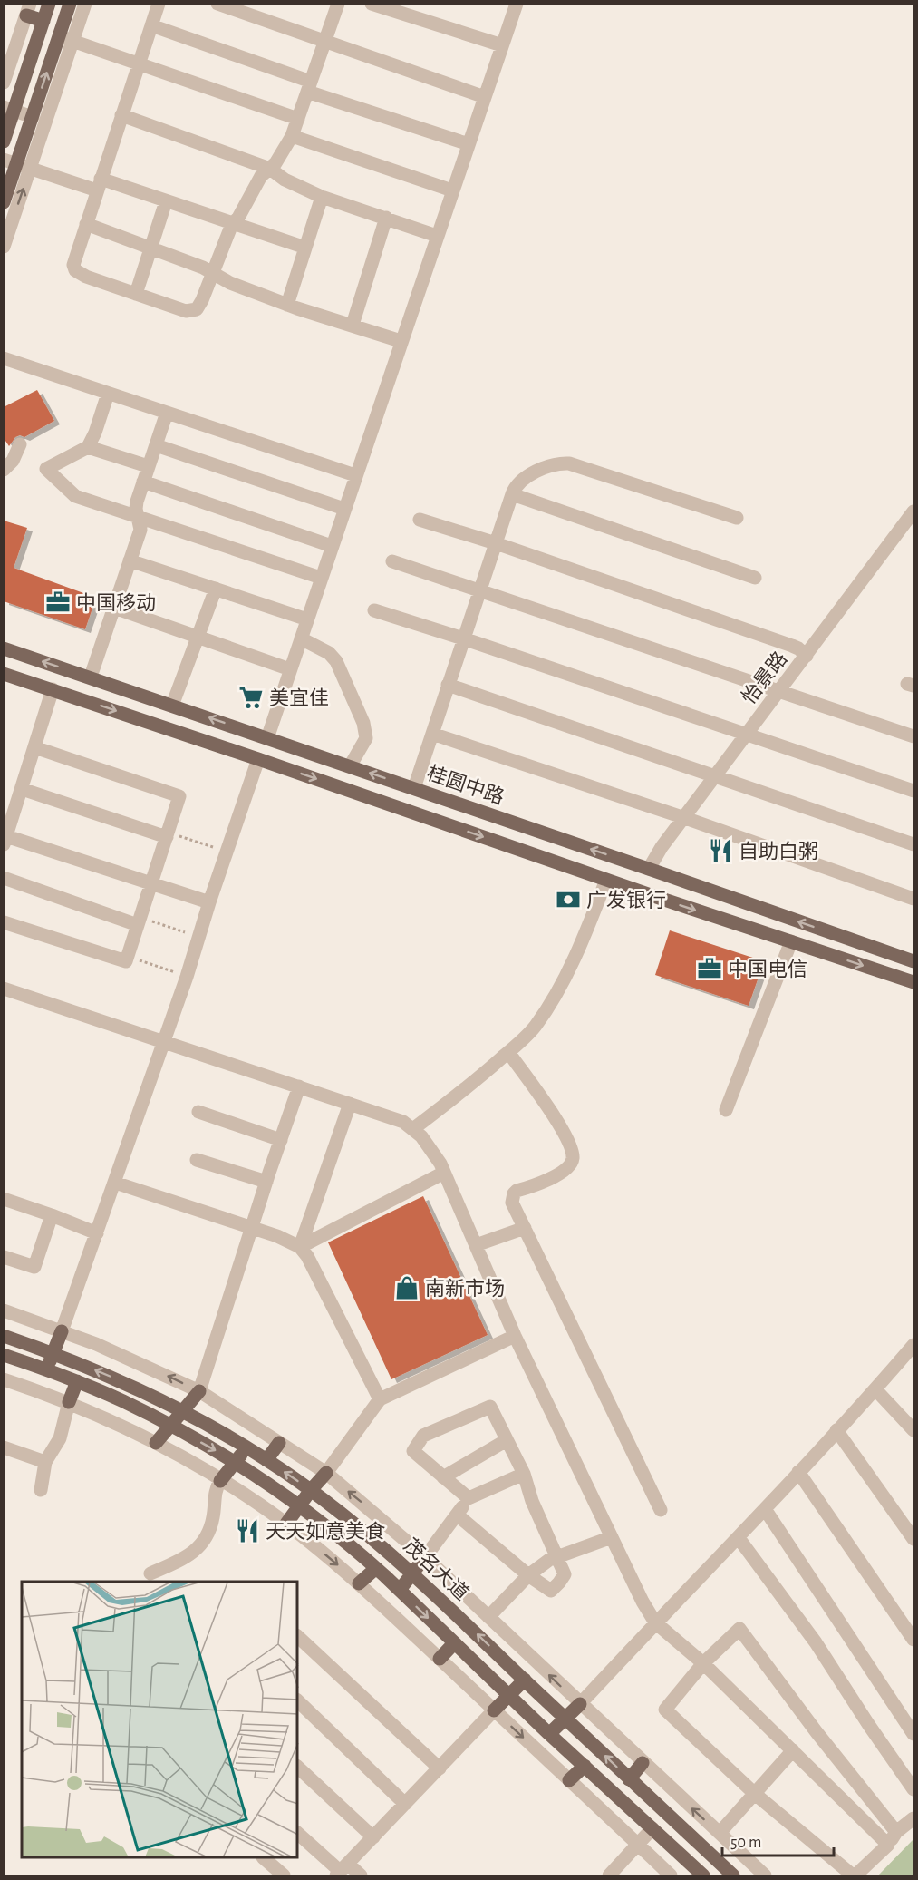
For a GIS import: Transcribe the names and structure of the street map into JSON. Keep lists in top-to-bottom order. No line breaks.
{"streets":{"main road":["桂圆中路","茂名大道"],"street":["怡景路"]},"crossings":[["怡景路","桂圆中路"]],"places":{"office":["中国移动","中国电信"],"supermarket":["美宜佳"],"restaurant":["自助白粥","天天如意美食"],"bank":["广发银行"],"shop":["南新市场"]},"scale_bar":"50 m"}
